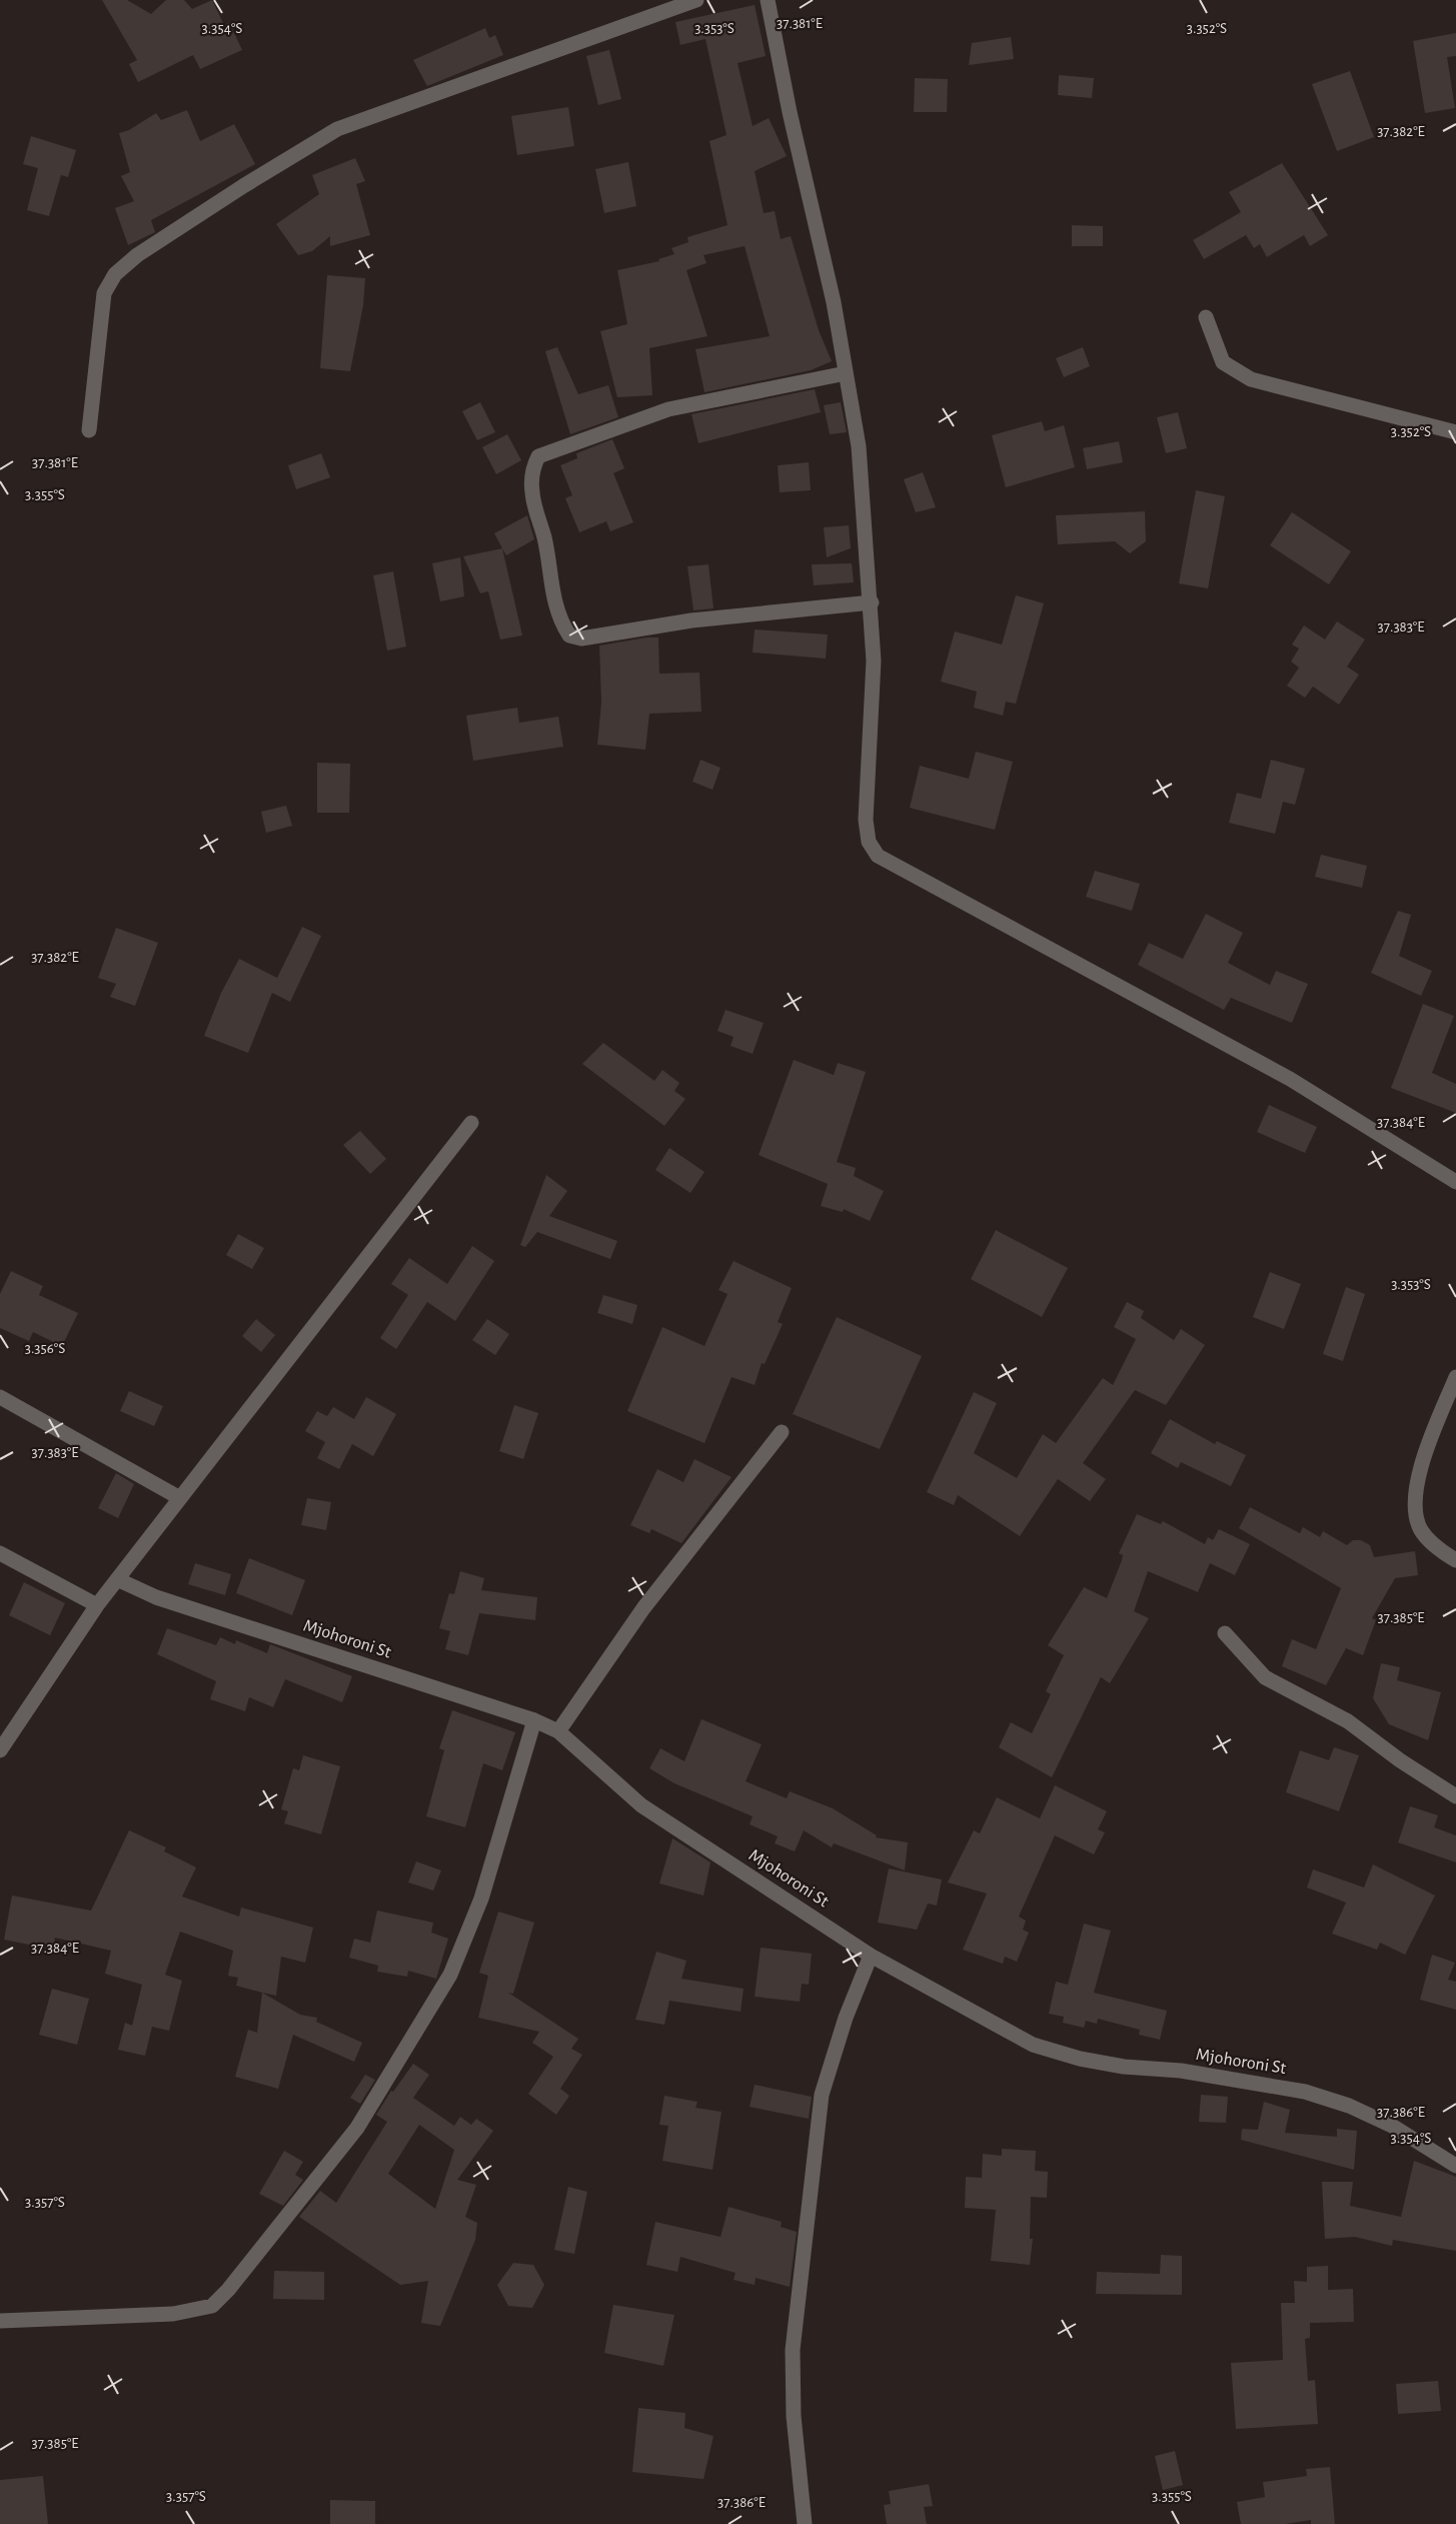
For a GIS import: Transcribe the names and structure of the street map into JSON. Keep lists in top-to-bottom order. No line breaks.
{"streets":{"street":["Mjohoroni St"]},"coordinates":["37.381°E","3.354°S","3.353°S","3.352°S","37.382°E","3.355°S","37.383°E","37.384°E","3.356°S","37.385°E","37.386°E","3.357°S"]}
